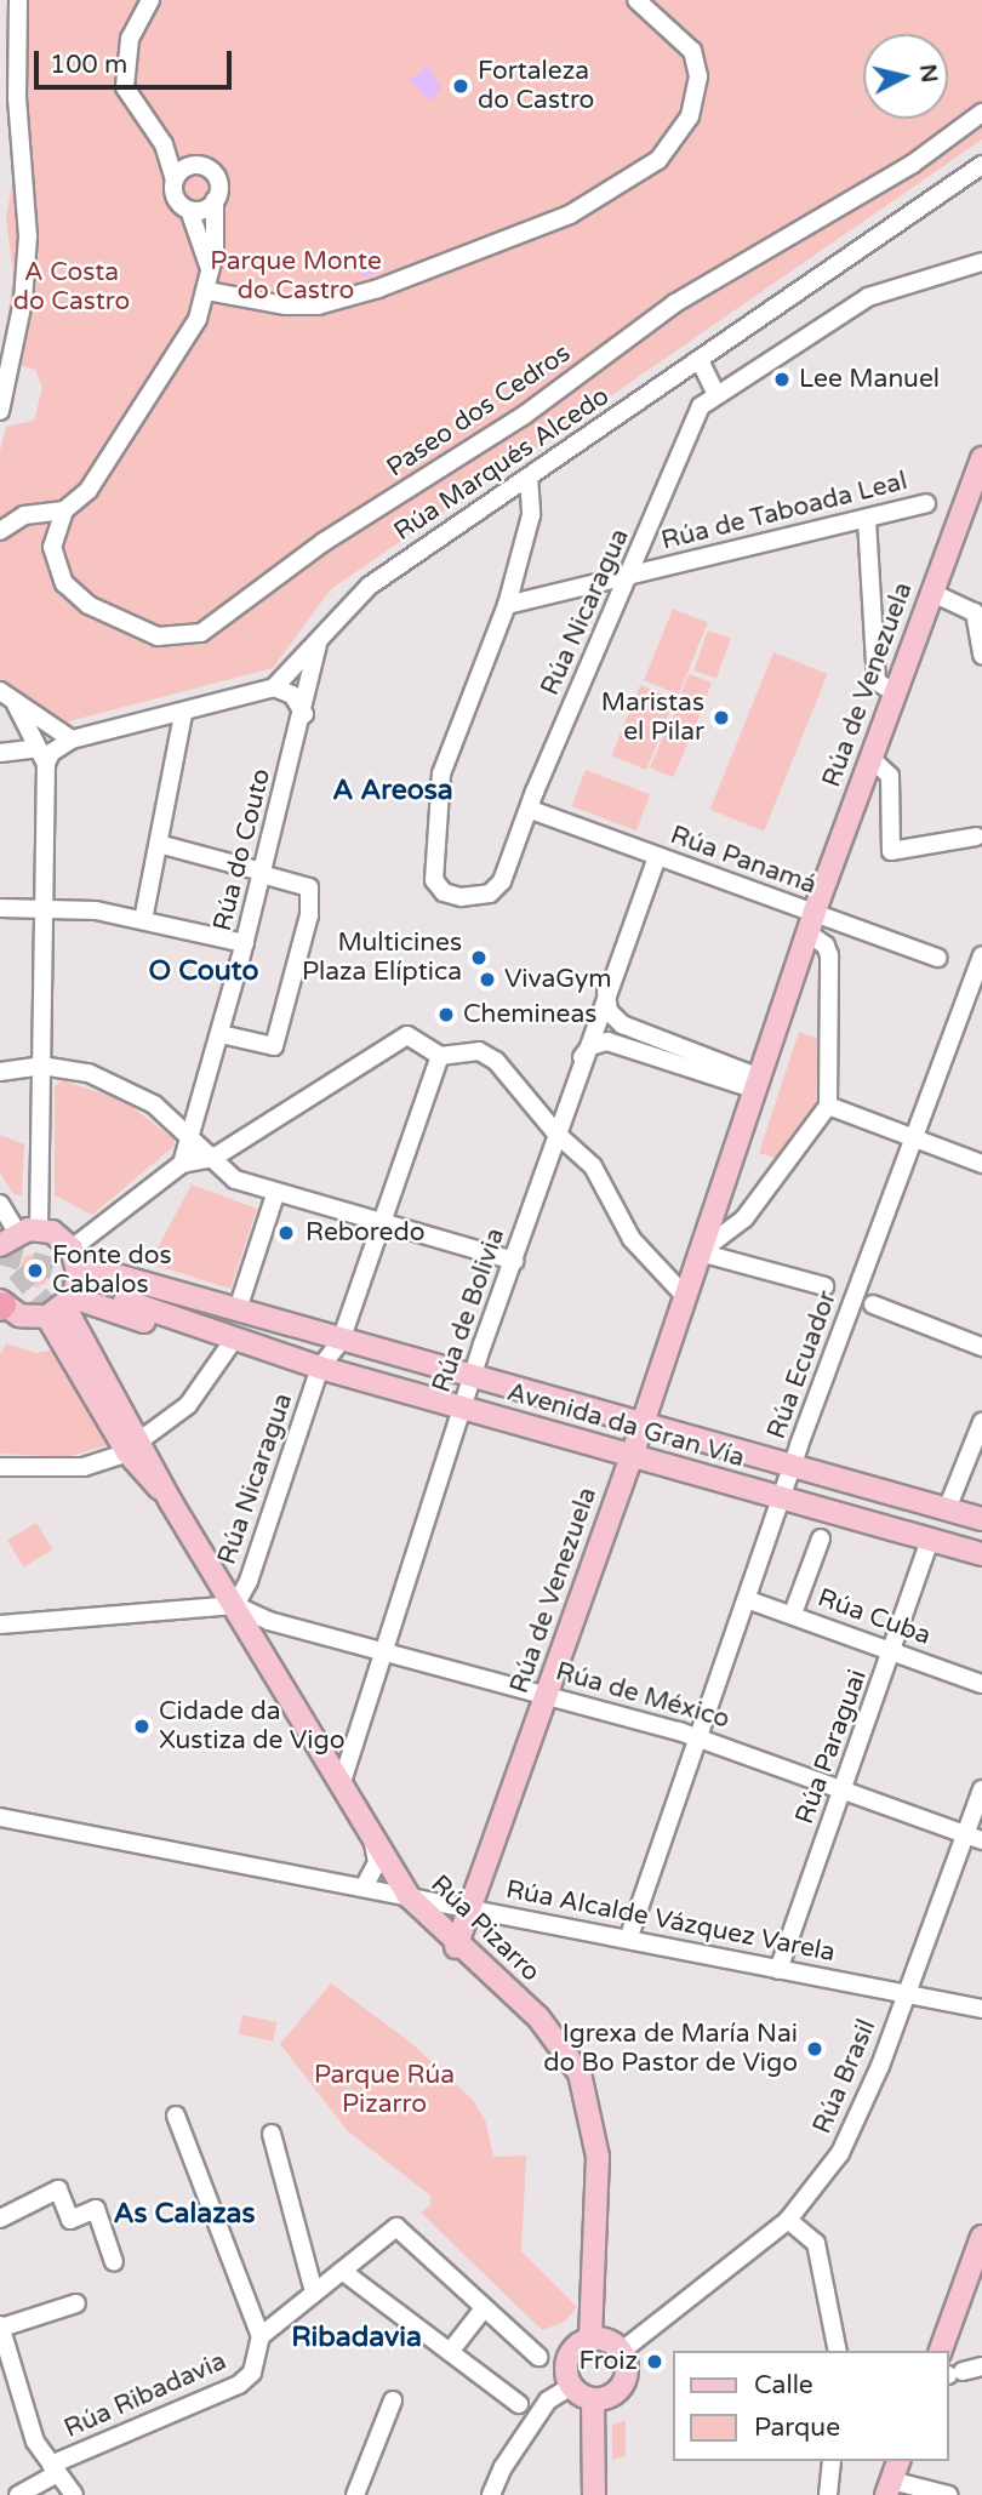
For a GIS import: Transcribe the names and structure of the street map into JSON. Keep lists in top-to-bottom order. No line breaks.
{"streets":{"main road":["Rúa de Venezuela","Avenida da Gran Vía","Rúa Pizarro"],"street":["Paseo dos Cedros","Rúa Marqués Alcedo","Rúa de Taboada Leal","Rúa Nicaragua","Rúa do Couto","Rúa Panamá","Rúa de Bolivia","Rúa Ecuador","Rúa Cuba","Rúa de México","Rúa Paraguai","Rúa Alcalde Vázquez Varela","Rúa Brasil","Rúa Ribadavia"]},"crossings":[["Rúa Marqués Alcedo","Rúa do Couto"],["Rúa de Taboada Leal","Rúa Nicaragua"],["Rúa Nicaragua","Rúa Panamá"],["Rúa Nicaragua","Avenida da Gran Vía"],["Rúa Nicaragua","Rúa de México"],["Rúa Nicaragua","Rúa Pizarro"],["Rúa de Venezuela","Rúa Panamá"],["Rúa de Venezuela","Avenida da Gran Vía"],["Rúa de Venezuela","Rúa de México"],["Rúa de Venezuela","Rúa Alcalde Vázquez Varela"],["Rúa de Venezuela","Rúa Pizarro"],["Rúa Panamá","Rúa de Bolivia"],["Rúa de Bolivia","Avenida da Gran Vía"],["Rúa de Bolivia","Rúa de México"],["Rúa de Bolivia","Rúa Pizarro"],["Rúa Ecuador","Avenida da Gran Vía"],["Rúa Ecuador","Rúa Cuba"],["Rúa Ecuador","Rúa de México"],["Rúa Ecuador","Rúa Alcalde Vázquez Varela"],["Avenida da Gran Vía","Rúa Paraguai"],["Avenida da Gran Vía","Rúa Pizarro"],["Rúa Cuba","Rúa Paraguai"],["Rúa de México","Rúa Paraguai"],["Rúa de México","Rúa Pizarro"],["Rúa de México","Rúa Brasil"],["Rúa Paraguai","Rúa Alcalde Vázquez Varela"],["Rúa Alcalde Vázquez Varela","Rúa Pizarro"],["Rúa Alcalde Vázquez Varela","Rúa Brasil"],["Rúa Pizarro","Rúa Brasil"]],"districts":["A Areosa","O Couto","As Calazas","Ribadavia"],"parks":["Parque Monte do Castro","A Costa do Castro","Parque Rúa Pizarro"],"places":["Fortaleza do Castro","Lee Manuel","Maristas el Pilar","Multicines Plaza Elíptica","VivaGym","Chemineas","Reboredo","Fonte dos Cabalos","Cidade da Xustiza de Vigo","Igrexa de María Nai do Bo Pastor de Vigo","Froiz"],"legend":["Calle","Parque"],"scale_bar":"100 m","north":"right"}
